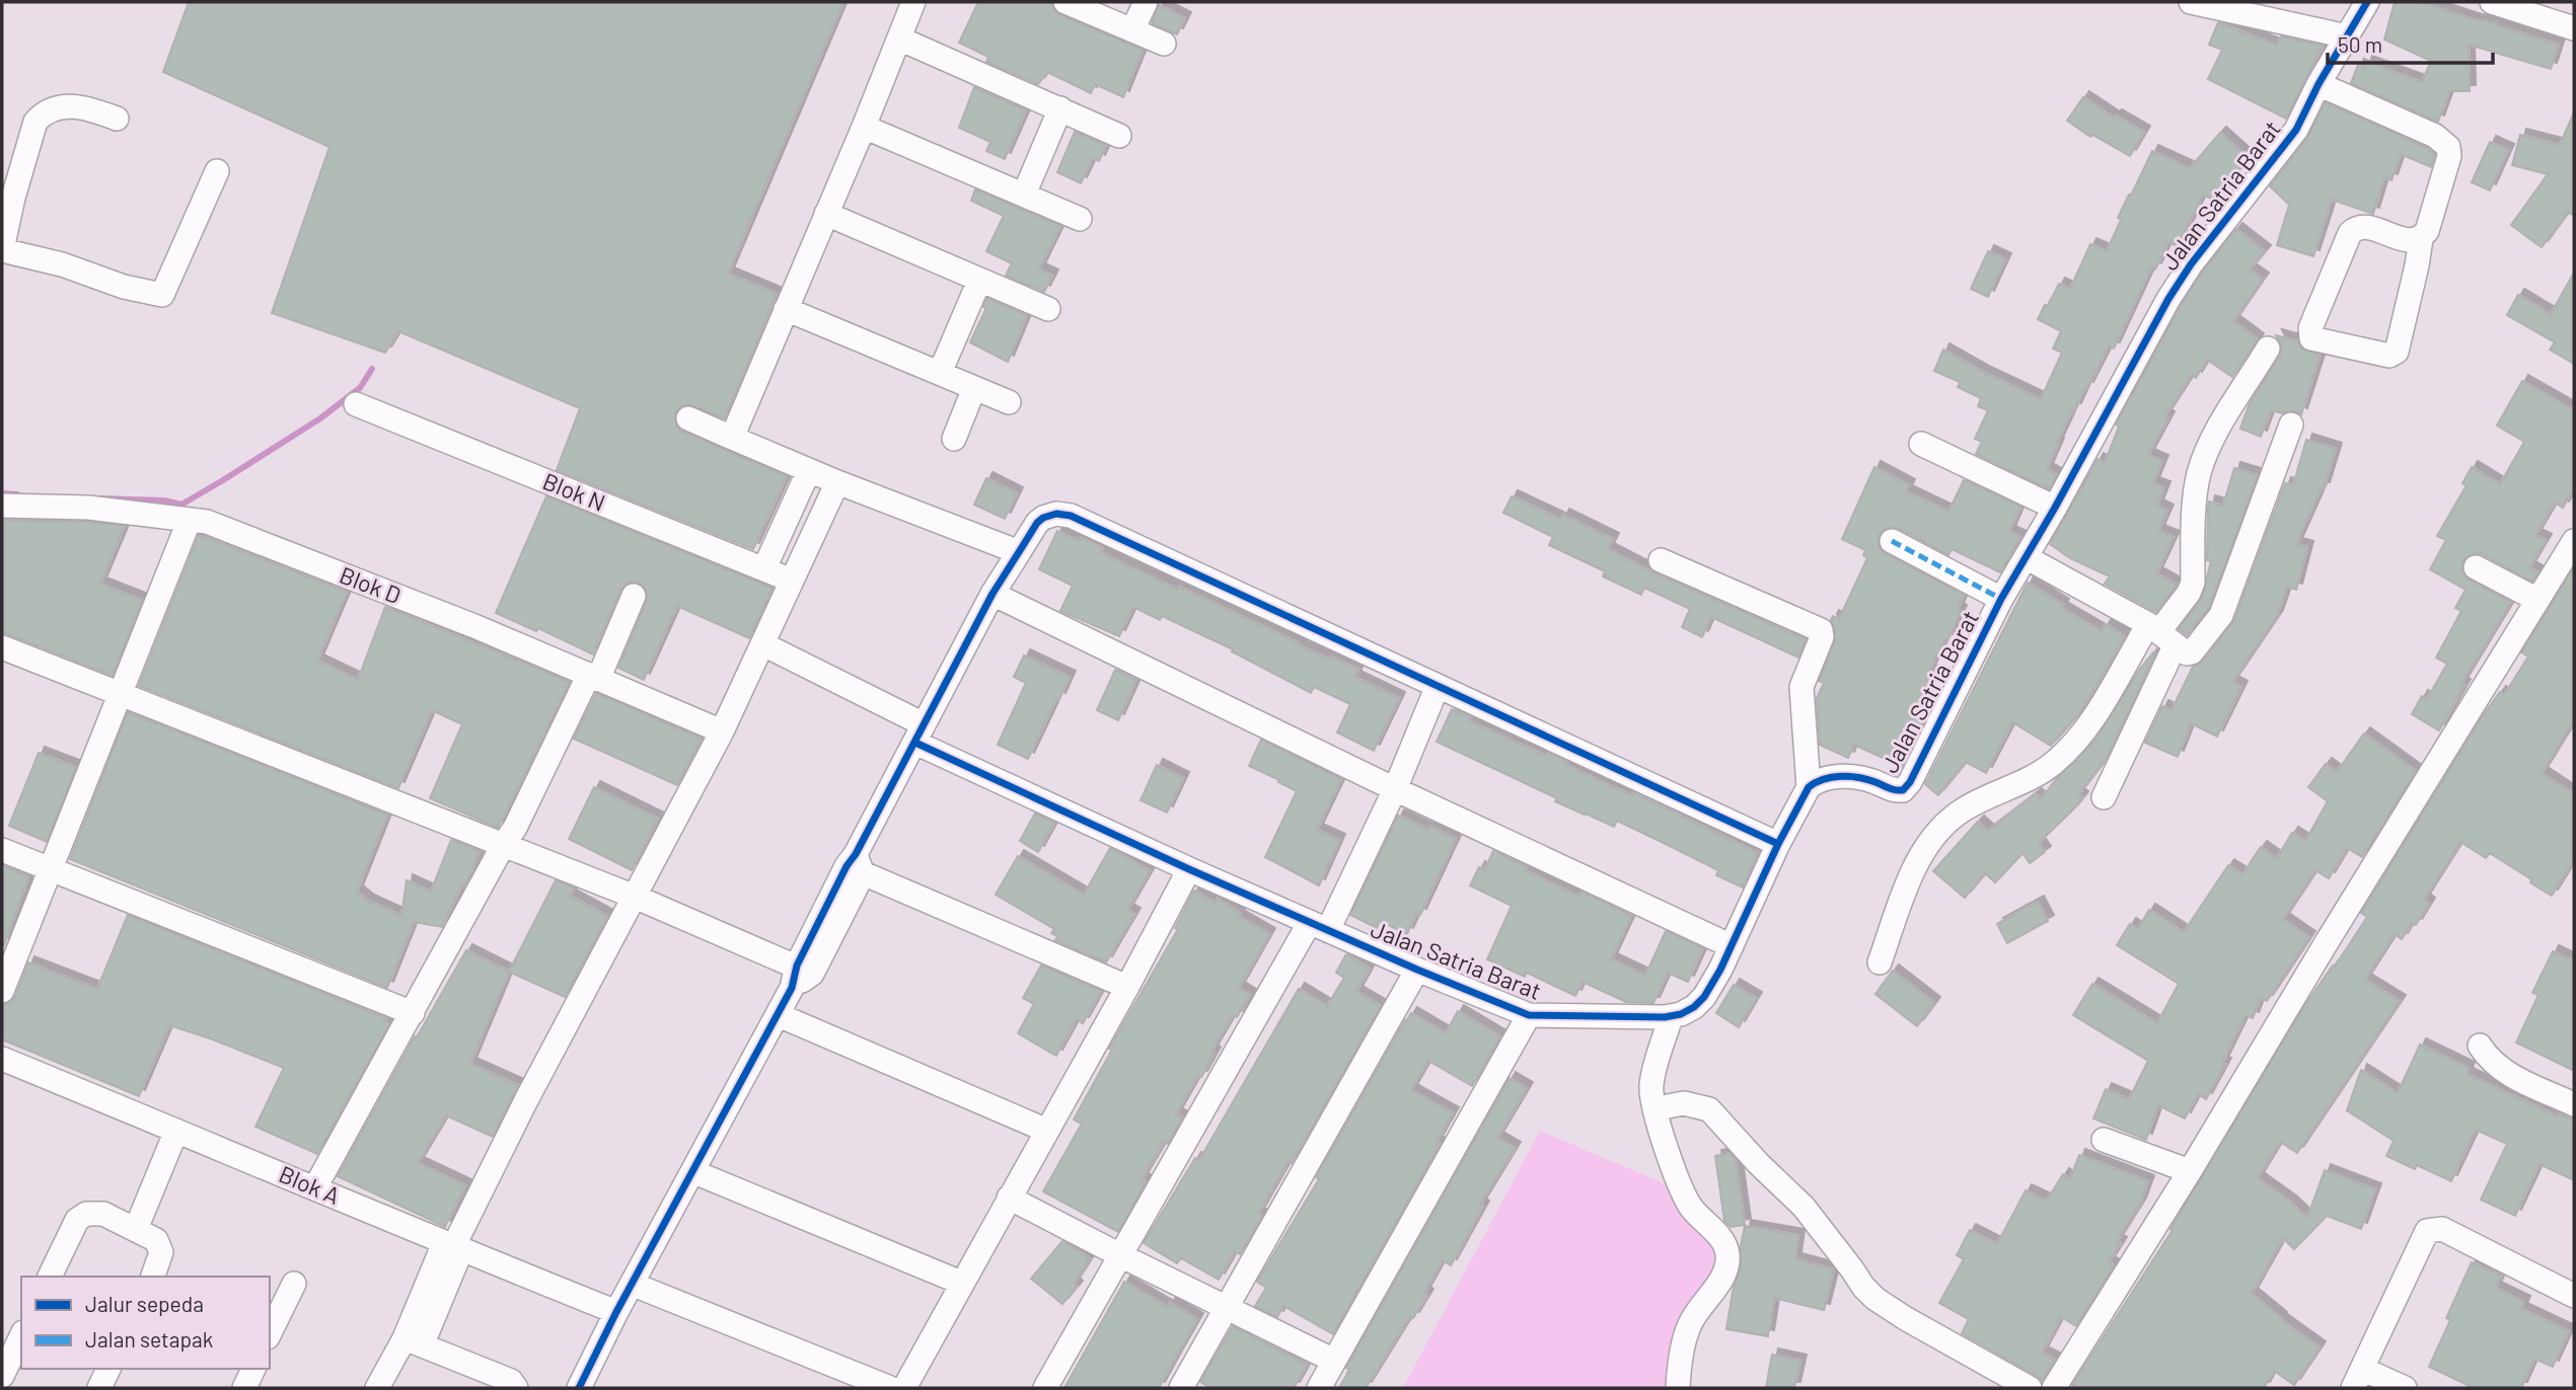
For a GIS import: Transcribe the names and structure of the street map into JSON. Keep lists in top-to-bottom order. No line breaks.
{"streets":{"street":["Jalan Satria Barat","Blok N","Blok D","Blok A"]},"legend":["Jalur sepeda","Jalan setapak"],"scale_bar":"50 m"}
